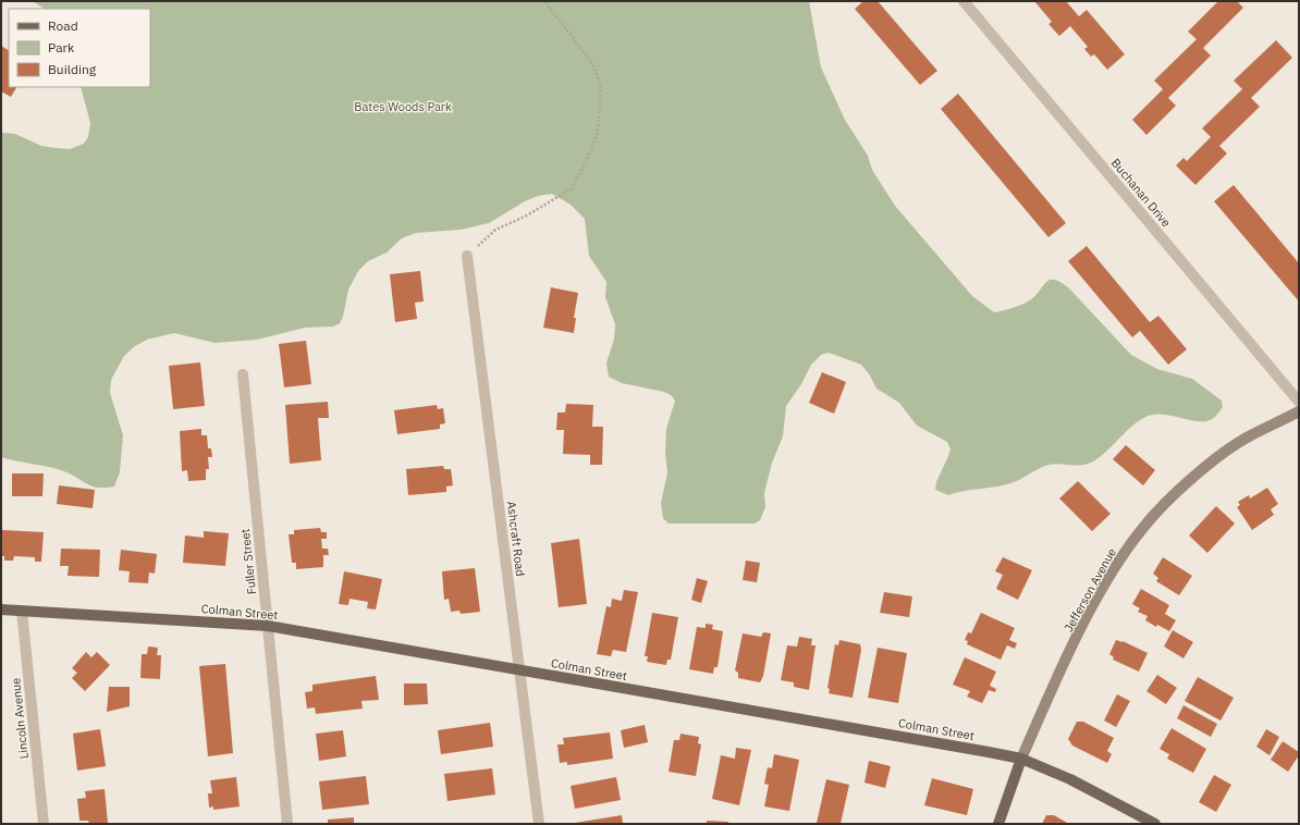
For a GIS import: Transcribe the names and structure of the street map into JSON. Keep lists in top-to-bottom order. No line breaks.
{"streets":{"main road":["Jefferson Avenue","Colman Street"],"street":["Buchanan Drive","Ashcraft Road","Fuller Street","Lincoln Avenue"]},"crossings":[["Ashcraft Road","Colman Street"],["Fuller Street","Colman Street"],["Jefferson Avenue","Colman Street"],["Colman Street","Lincoln Avenue"]],"parks":["Bates Woods Park"],"legend":["Road","Park","Building"]}
